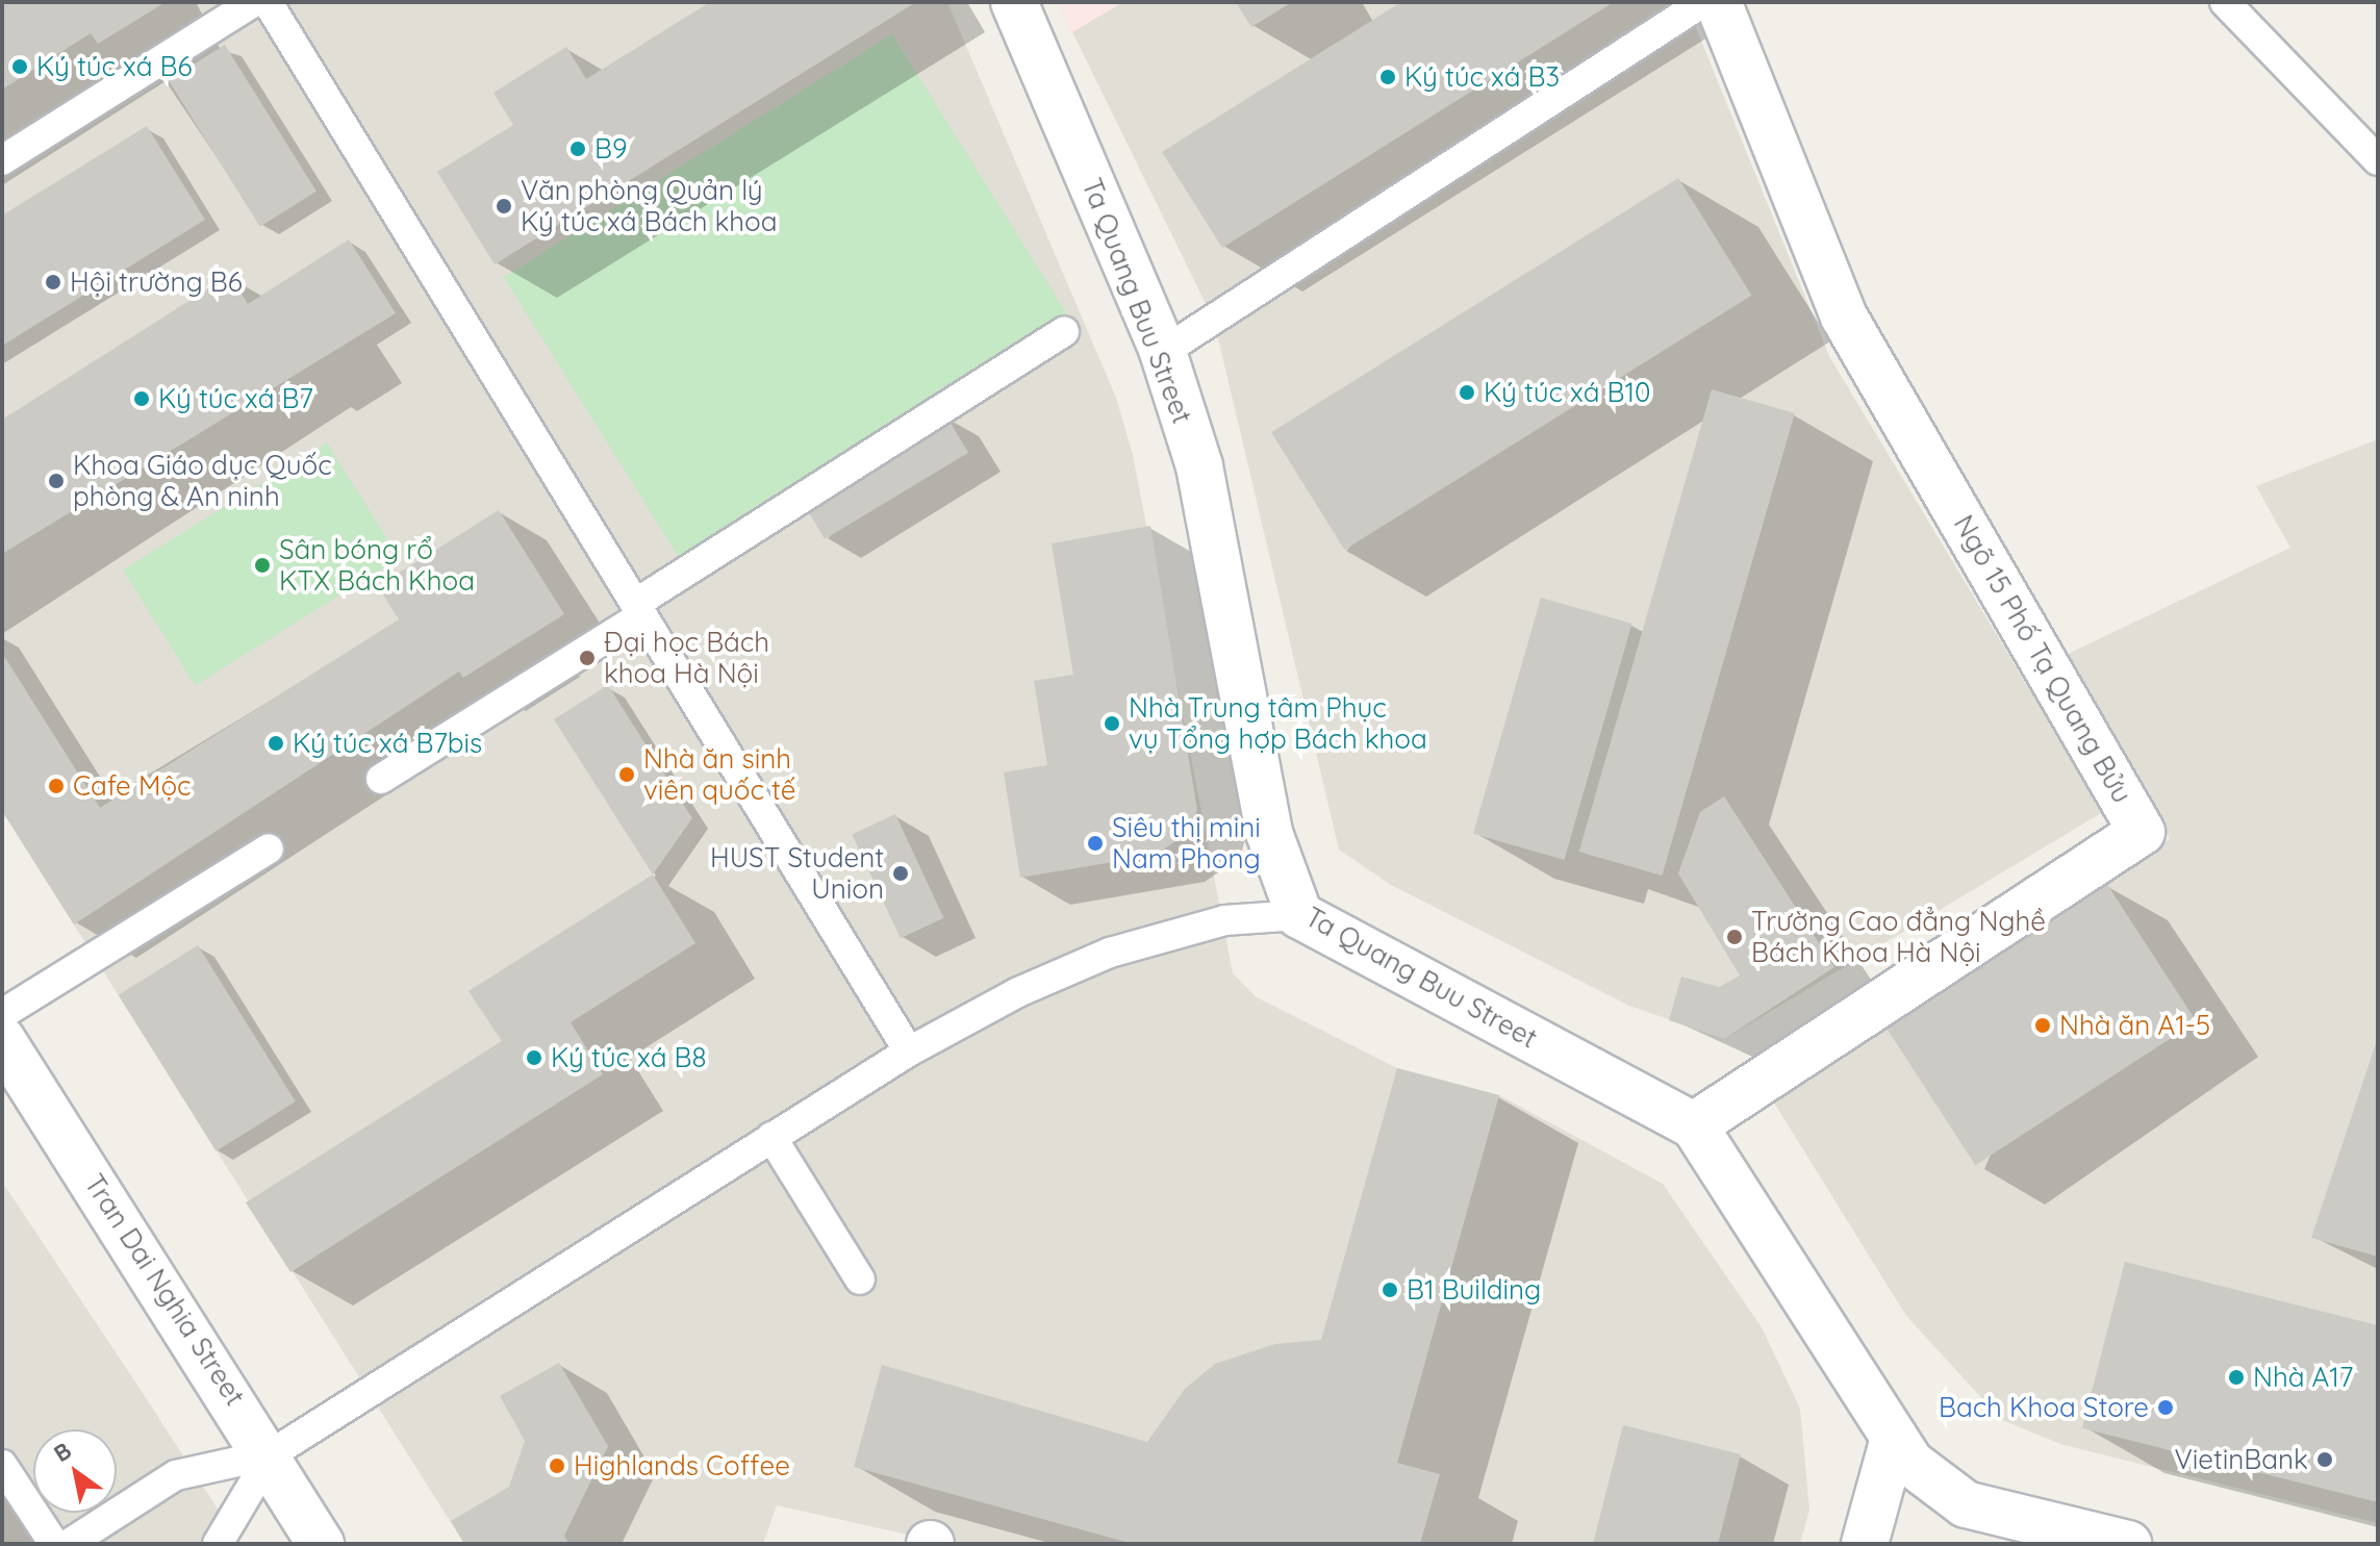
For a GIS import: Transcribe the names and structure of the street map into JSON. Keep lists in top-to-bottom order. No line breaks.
{"streets":{"street":["Ta Quang Buu Street","Ngõ 15 Phố Tạ Quang Bửu","Tran Dai Nghia Street"]},"crossings":[["Ta Quang Buu Street","Ngõ 15 Phố Tạ Quang Bửu"]],"places":["Ký túc xá B6","Ký túc xá B3","B9","Văn phòng Quản lý Ký túc xá Bách khoa","Hội trường B6","Ký túc xá B10","Ký túc xá B7","Khoa Giáo dục Quốc phòng & An ninh","Sân bóng rổ KTX Bách Khoa","Đại học Bách khoa Hà Nội","Nhà Trung tâm Phục vụ Tổng hợp Bách khoa","Ký túc xá B7bis","Nhà ăn sinh viên quốc tế","Cafe Mộc","Siêu thị mini Nam Phong","HUST Student Union","Trường Cao đẳng Nghề Bách Khoa Hà Nội","Nhà ăn A1-5","Ký túc xá B8","B1 Building","Nhà A17","Bach Khoa Store","VietinBank","Highlands Coffee"],"north":"top left"}
